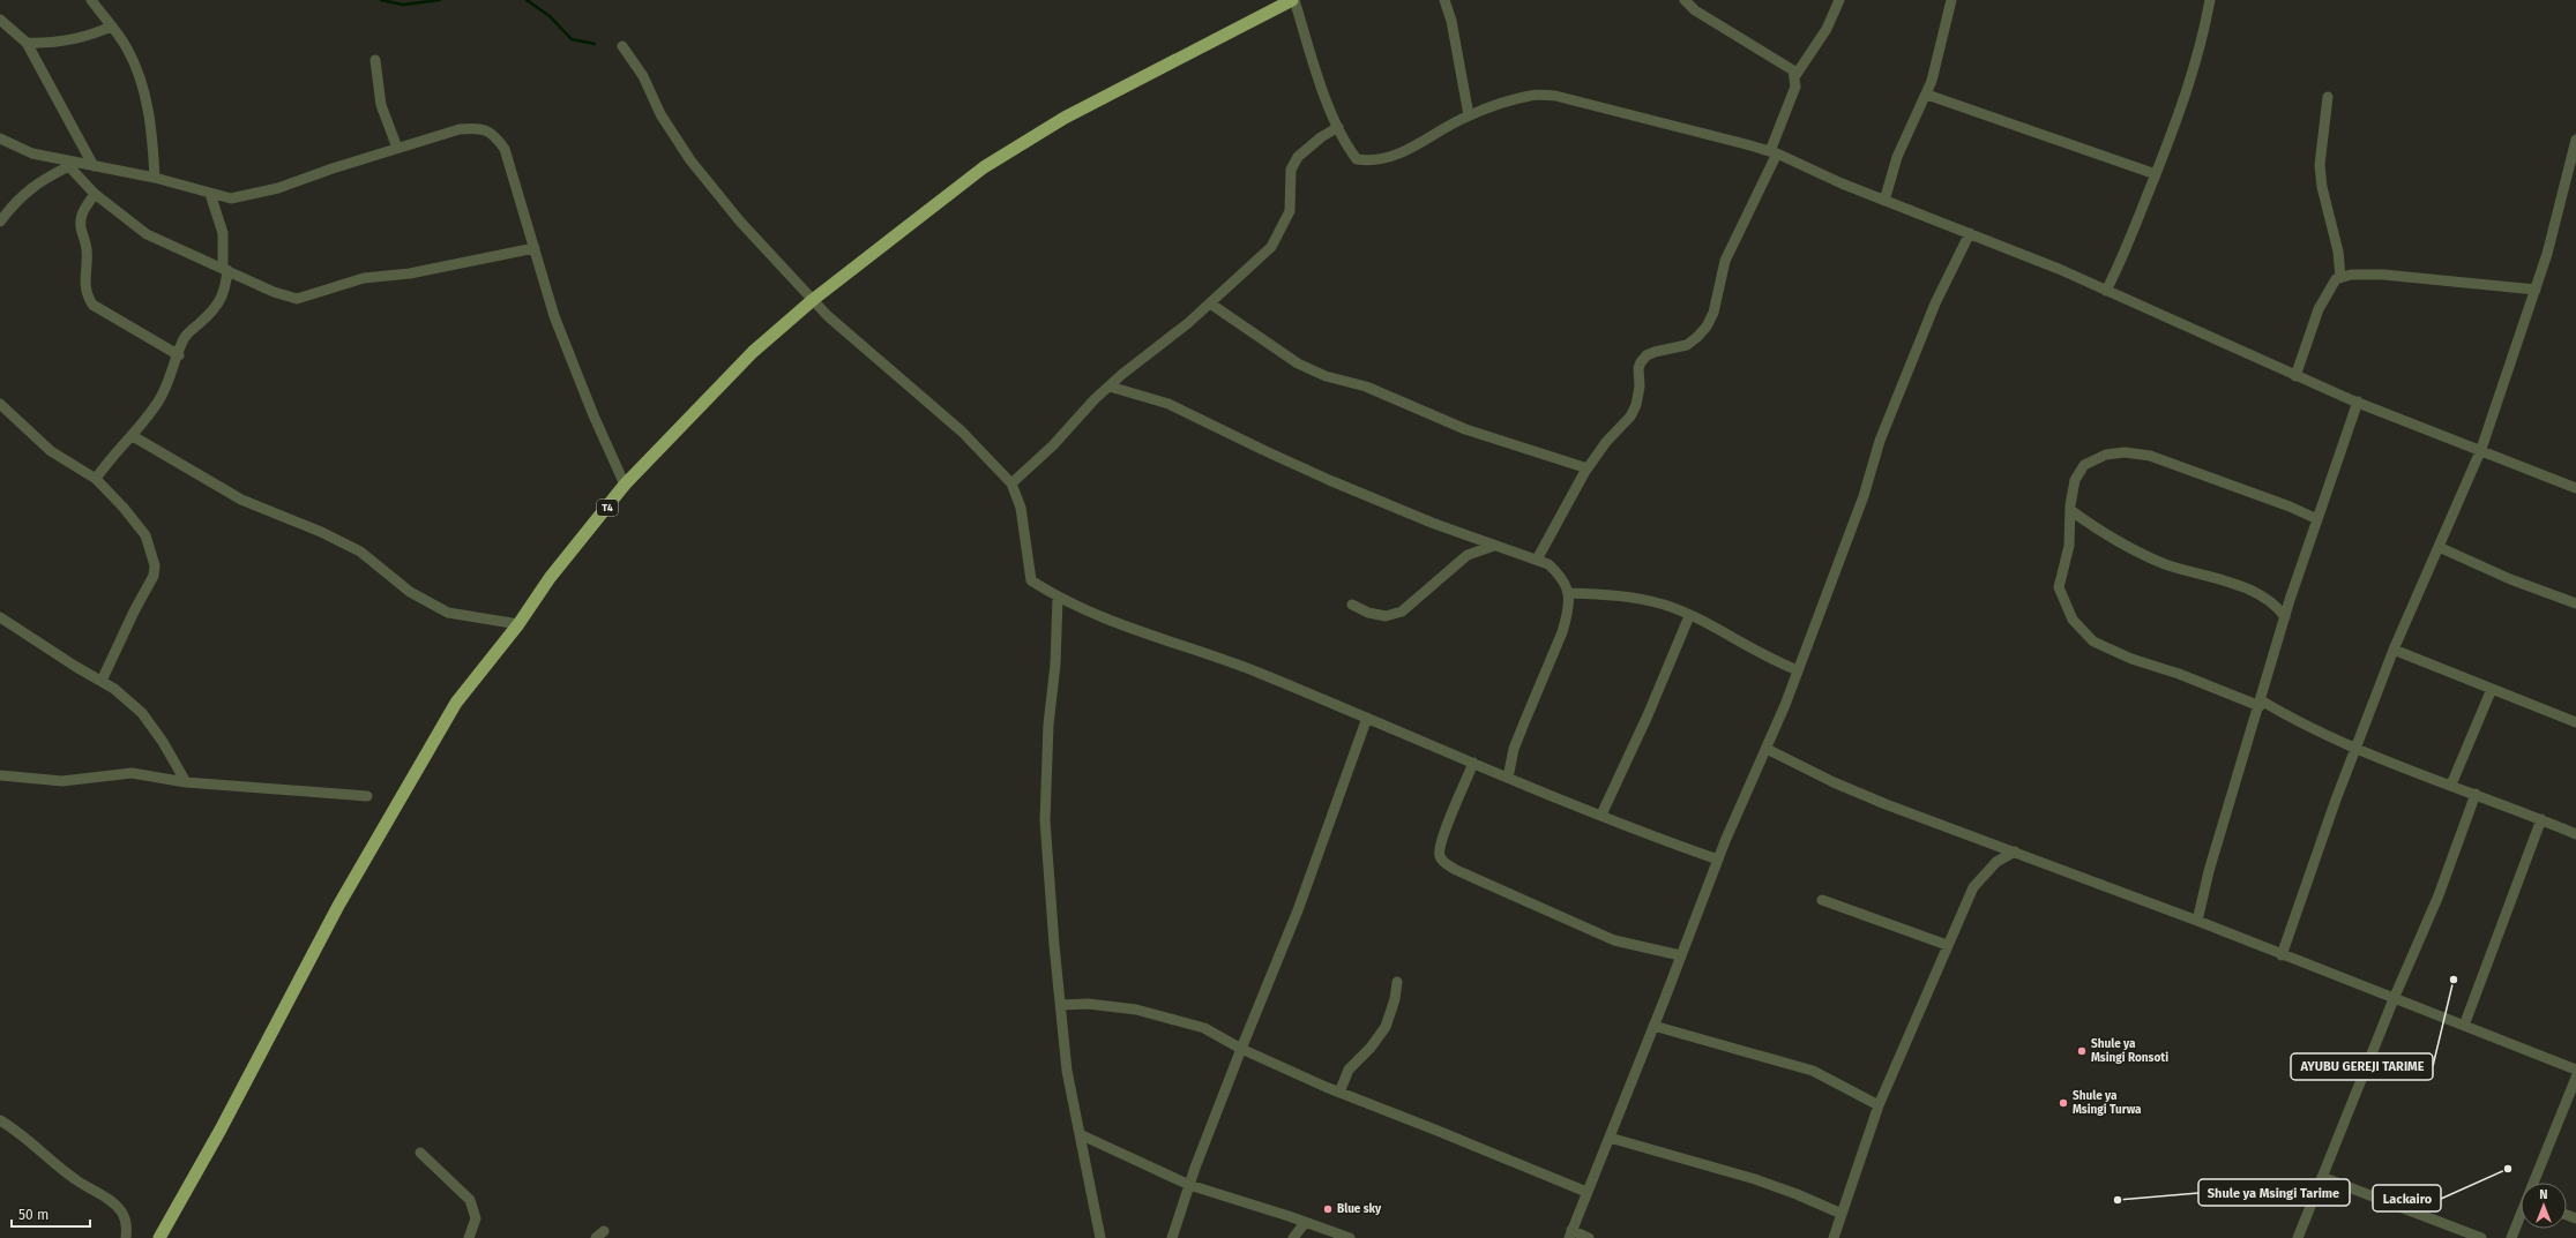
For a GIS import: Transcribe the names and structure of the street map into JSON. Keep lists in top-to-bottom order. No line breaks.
{"streets":{"highway":["T4"]},"places":["AYUBU GEREJI TARIME","Shule ya Msingi Ronsoti","Shule ya Msingi Turwa","Lackairo","Shule ya Msingi Tarime","Blue sky"],"scale_bar":"50 m","north":"top"}
